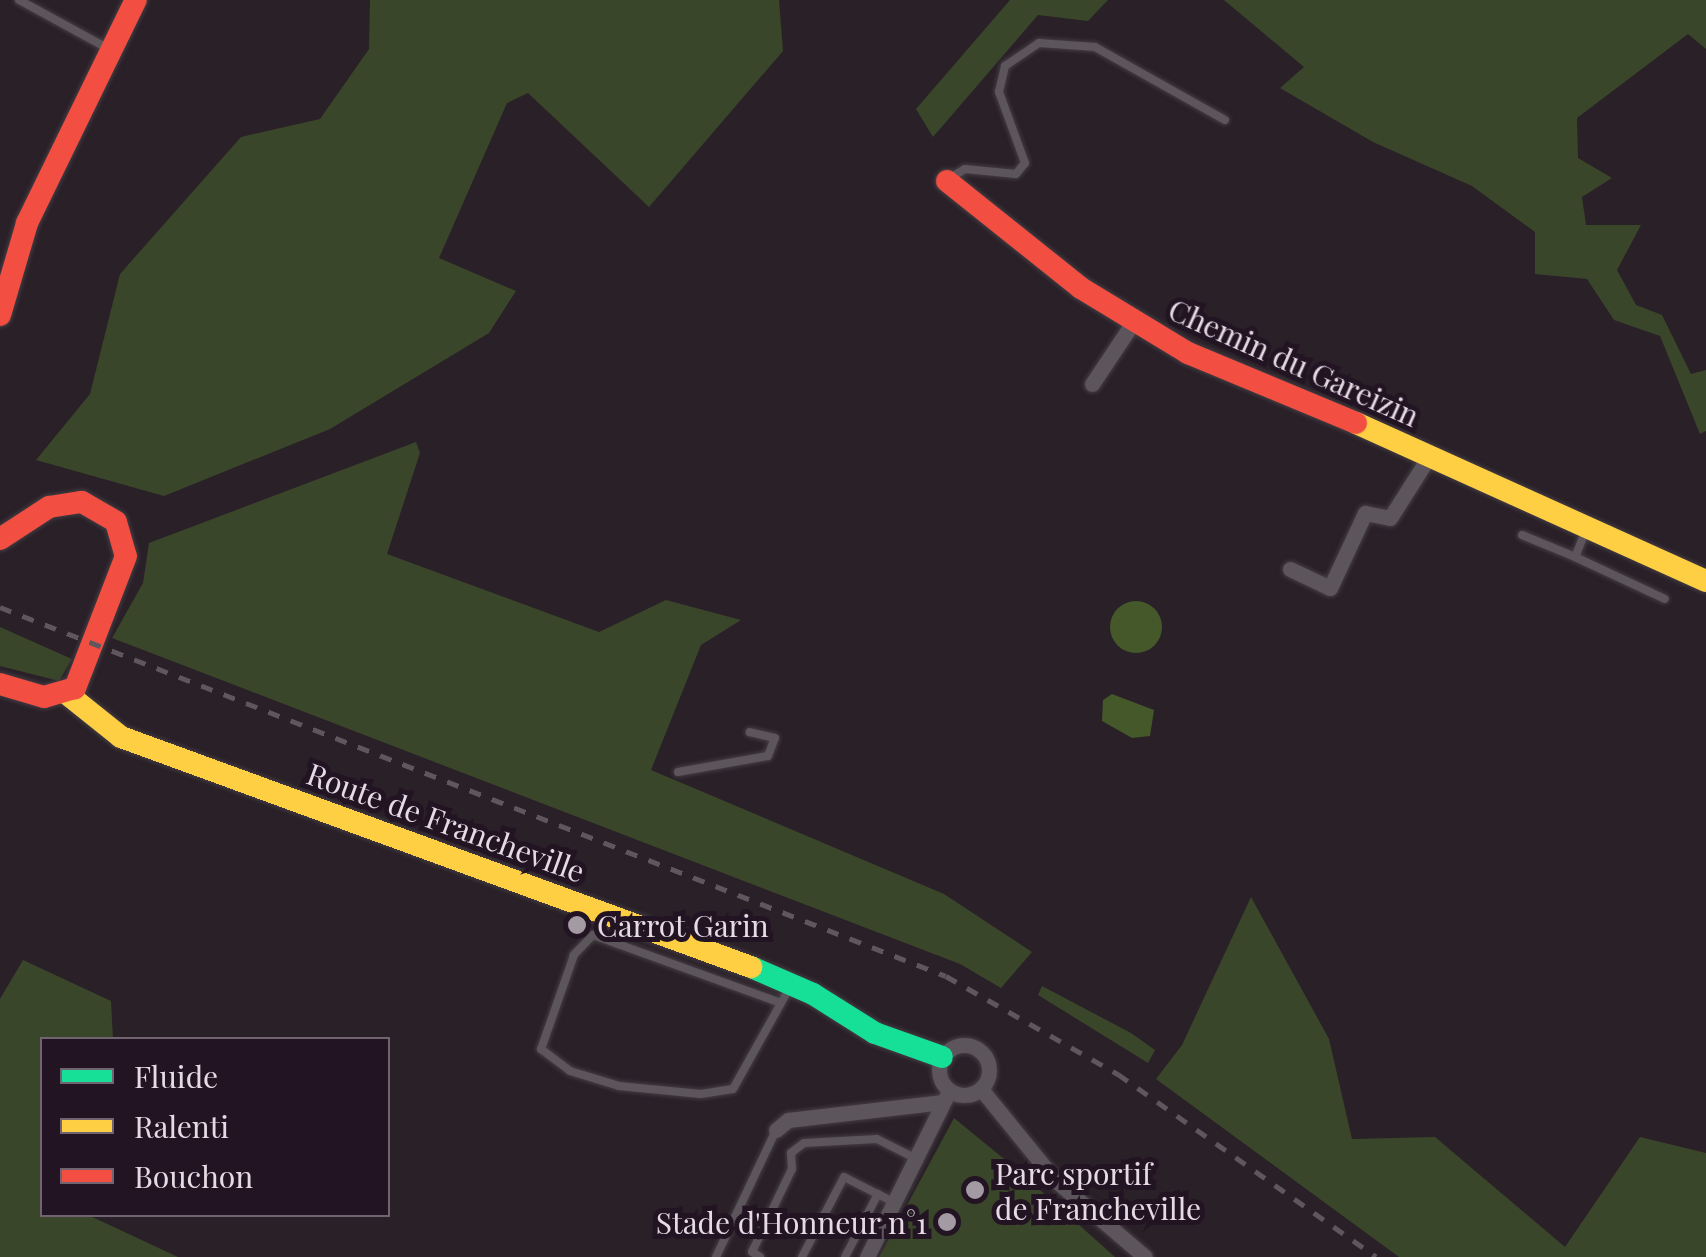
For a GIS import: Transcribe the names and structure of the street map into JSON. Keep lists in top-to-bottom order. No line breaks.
{"streets":{"street":["Chemin du Gareizin","Route de Francheville"]},"places":["Carrot Garin","Parc sportif de Francheville","Stade d'Honneur n°1"],"legend":["Fluide","Ralenti","Bouchon"]}
